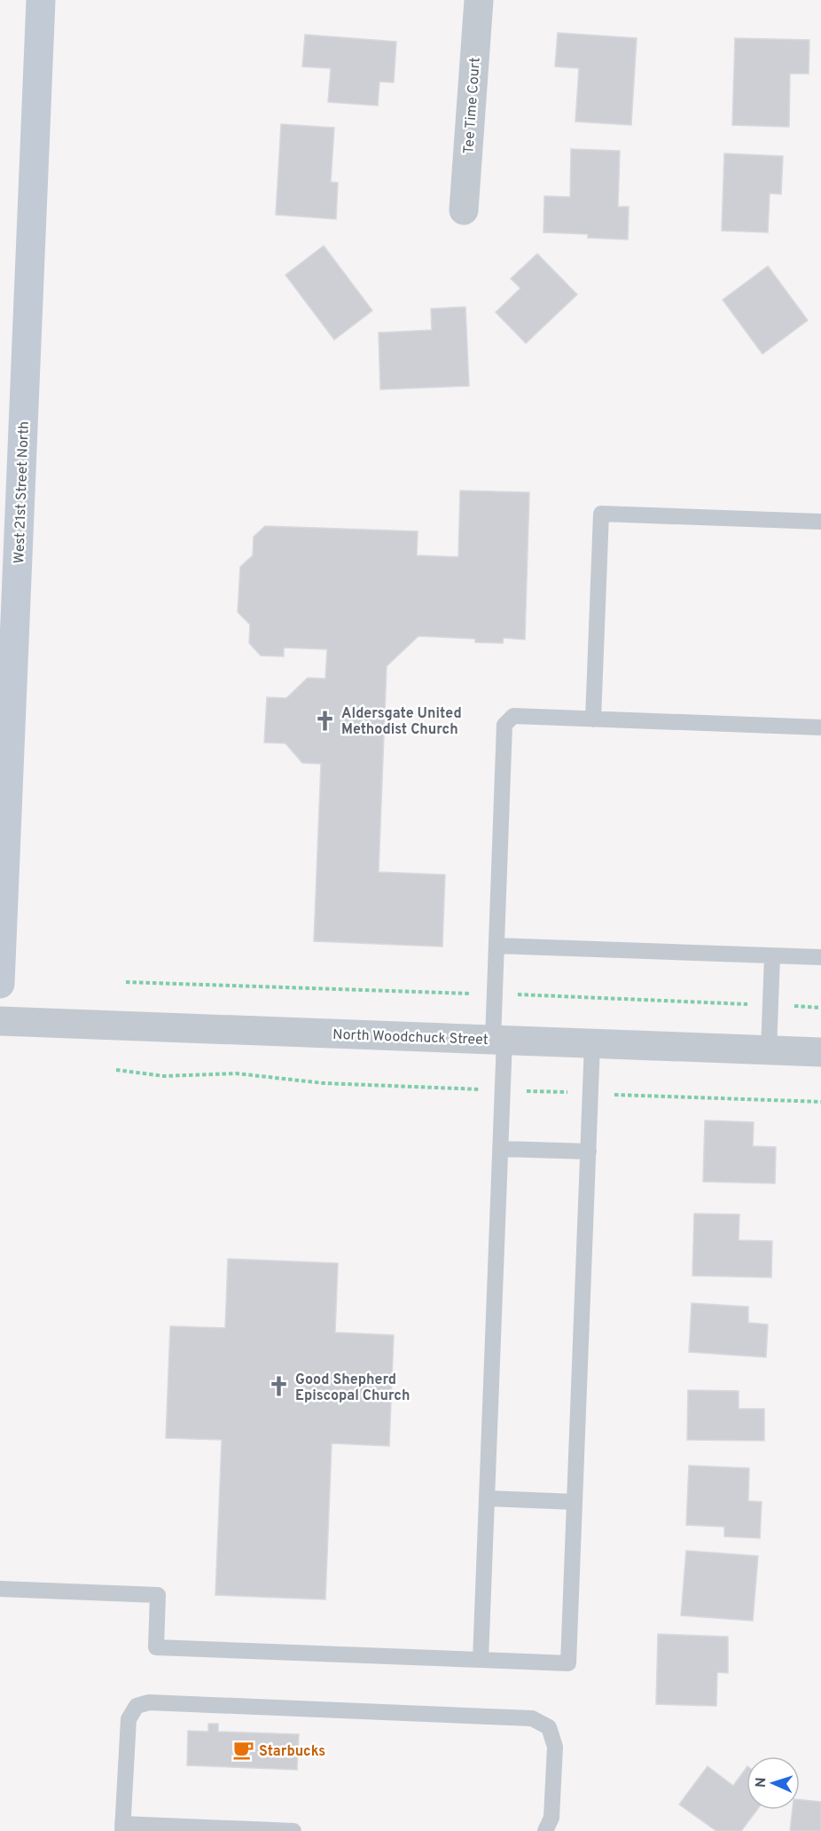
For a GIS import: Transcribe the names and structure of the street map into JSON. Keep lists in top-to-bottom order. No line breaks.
{"streets":{"main road":["West 21st Street North"],"street":["Tee Time Court","North Woodchuck Street"]},"places":{"church":["Aldersgate United Methodist Church","Good Shepherd Episcopal Church"],"cafe":["Starbucks"]},"north":"left"}
